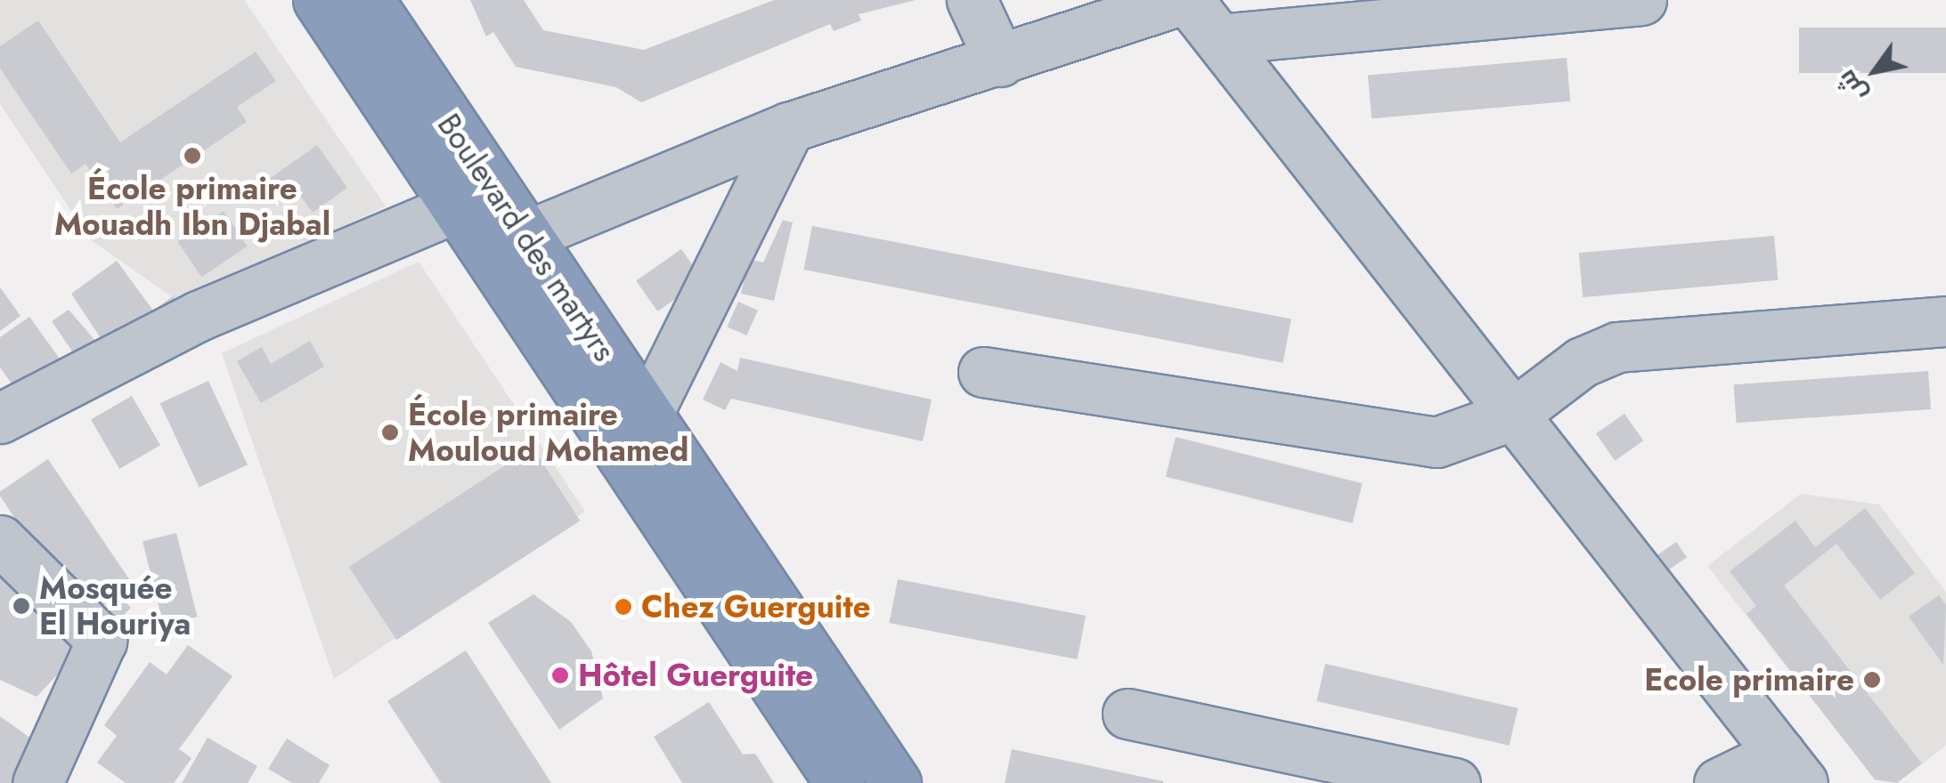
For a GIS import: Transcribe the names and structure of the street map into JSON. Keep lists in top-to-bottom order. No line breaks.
{"streets":{"highway":["Boulevard des martyrs"]},"places":["École primaire Mouadh Ibn Djabal","École primaire Mouloud Mohamed","Mosquée El Houriya","Chez Guerguite","Hôtel Guerguite","Ecole primaire"],"north":"bottom left"}
